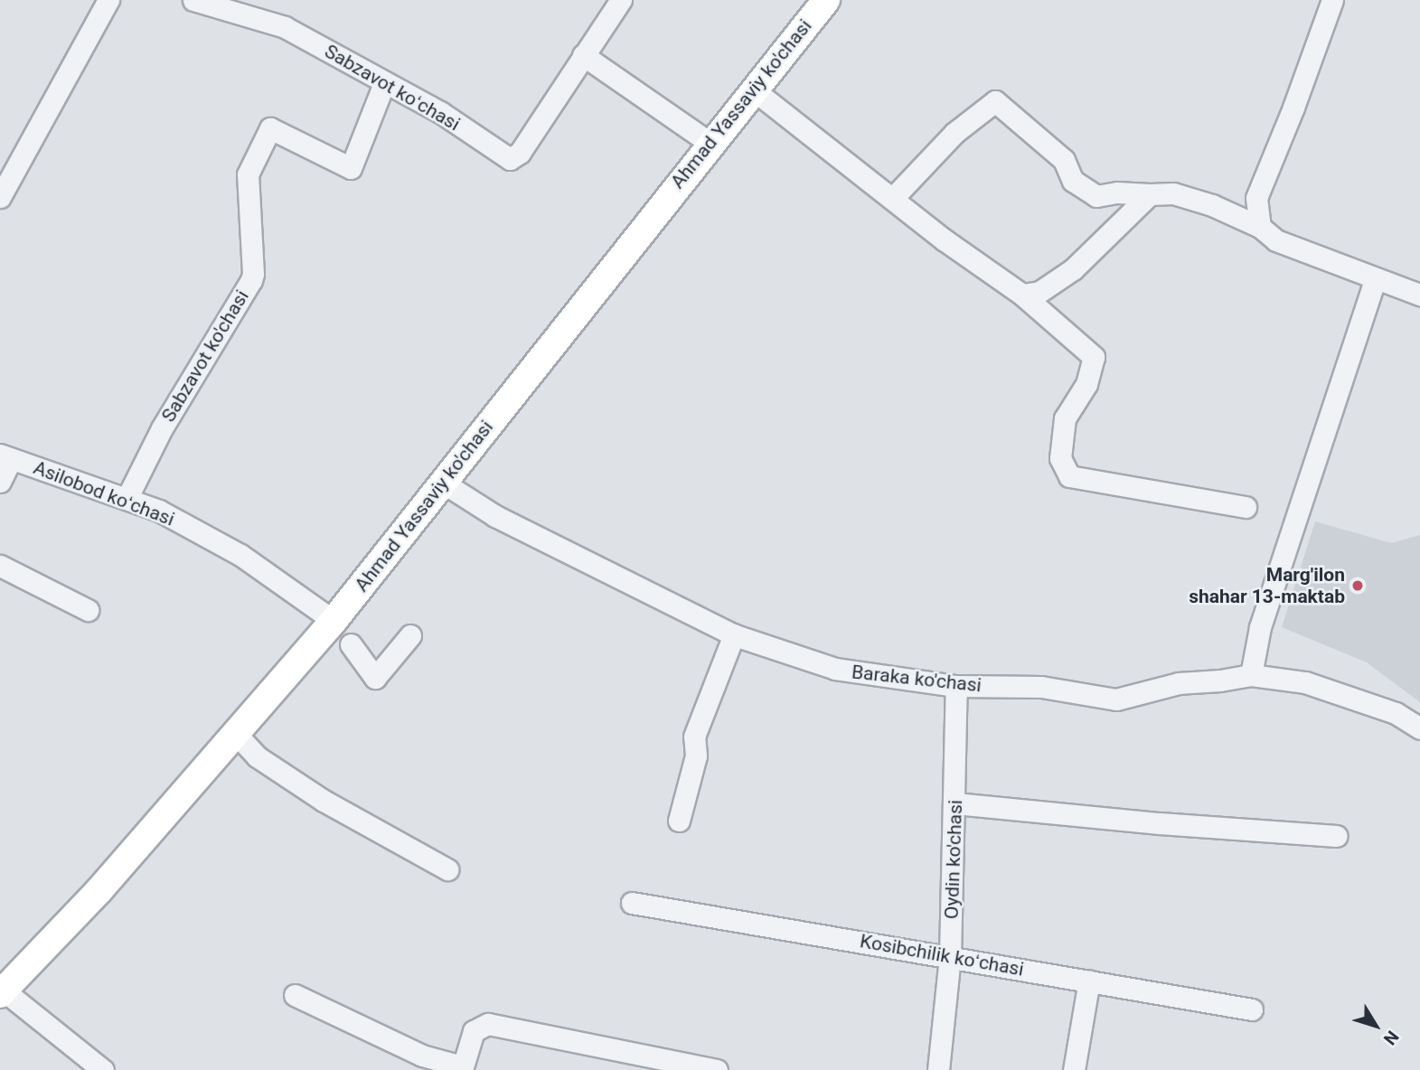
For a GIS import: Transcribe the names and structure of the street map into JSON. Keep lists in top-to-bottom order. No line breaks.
{"streets":{"main road":["Ahmad Yassaviy ko'chasi"],"street":["Sabzavot koʻchasi","Sabzavot ko'chasi","Asilobod koʻchasi","Baraka ko'chasi","Oydin ko'chasi","Kosibchilik koʻchasi"]},"crossings":[["Sabzavot koʻchasi","Sabzavot ko'chasi"],["Ahmad Yassaviy ko'chasi","Asilobod koʻchasi"],["Ahmad Yassaviy ko'chasi","Baraka ko'chasi"],["Sabzavot ko'chasi","Asilobod koʻchasi"],["Baraka ko'chasi","Oydin ko'chasi"],["Oydin ko'chasi","Kosibchilik koʻchasi"]],"places":["Marg'ilon shahar 13-maktab"],"north":"bottom right"}
